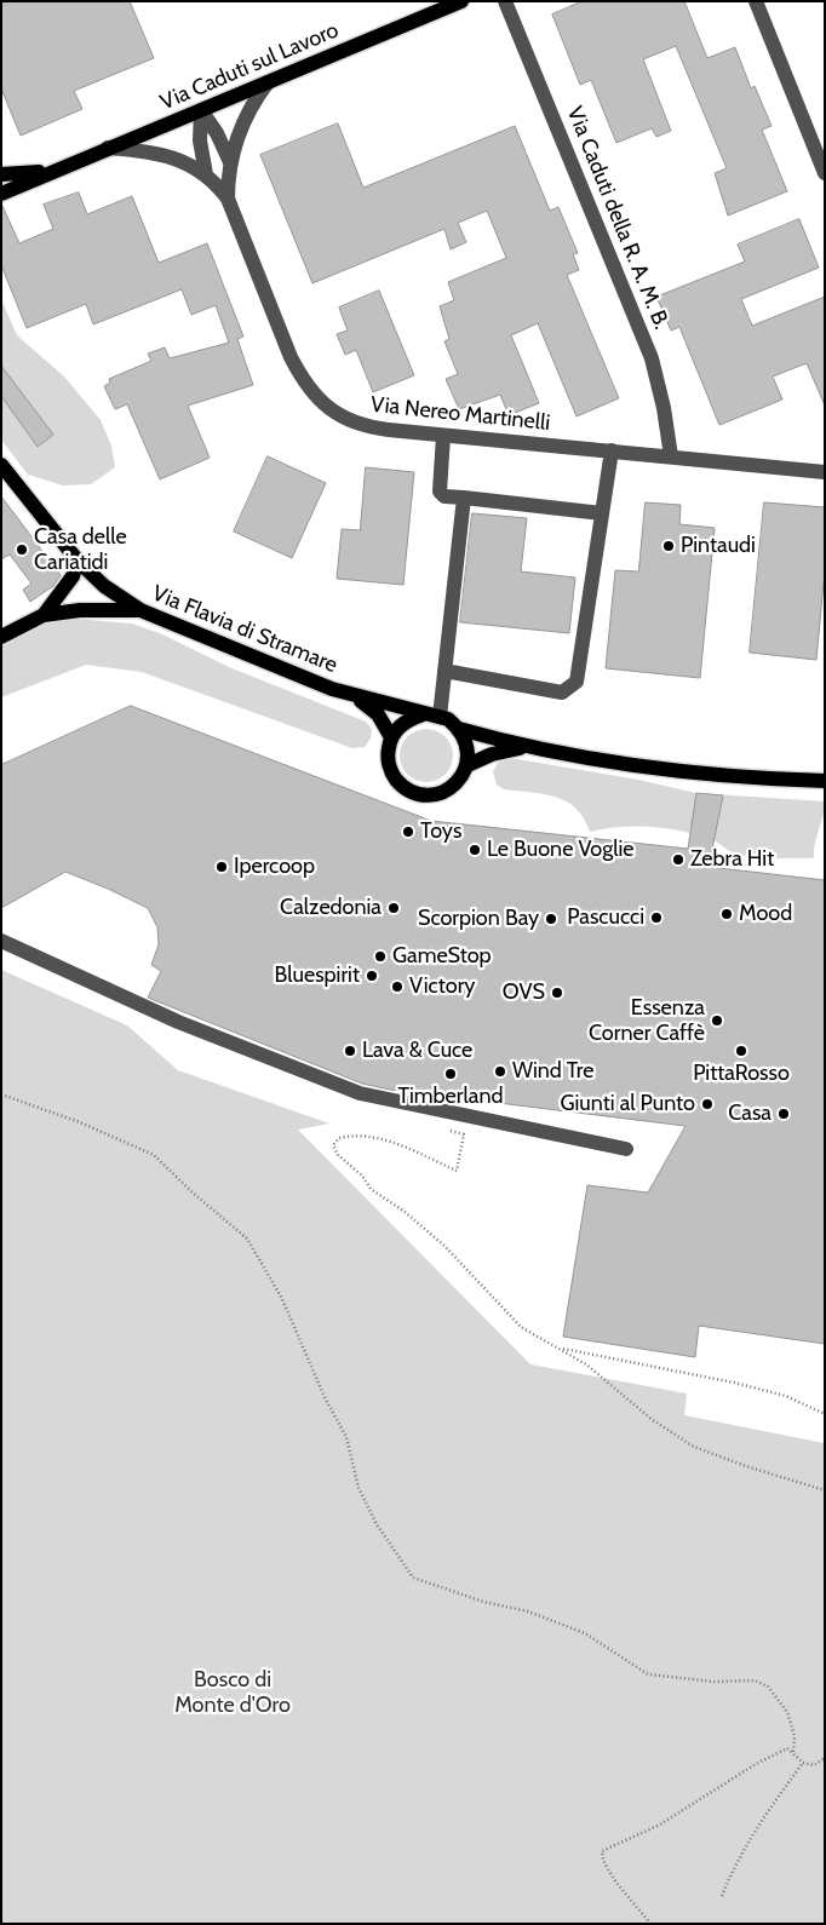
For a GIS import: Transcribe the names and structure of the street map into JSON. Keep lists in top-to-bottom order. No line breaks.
{"streets":{"main road":["Via Caduti sul Lavoro","Via Flavia di Stramare"],"street":["Via Caduti della R. A. M. B.","Via Nereo Martinelli"]},"crossings":[["Via Caduti sul Lavoro","Via Nereo Martinelli"],["Via Caduti della R. A. M. B.","Via Nereo Martinelli"]],"parks":["Bosco di Monte d'Oro"],"places":["Pintaudi","Casa delle Cariatidi","Toys","Le Buone Voglie","Zebra Hit","Ipercoop","Calzedonia","Mood","Pascucci","Scorpion Bay","GameStop","Bluespirit","Victory","OVS","Essenza Corner Caffè","Lava & Cuce","PittaRosso","Wind Tre","Timberland","Giunti al Punto","Casa"]}
